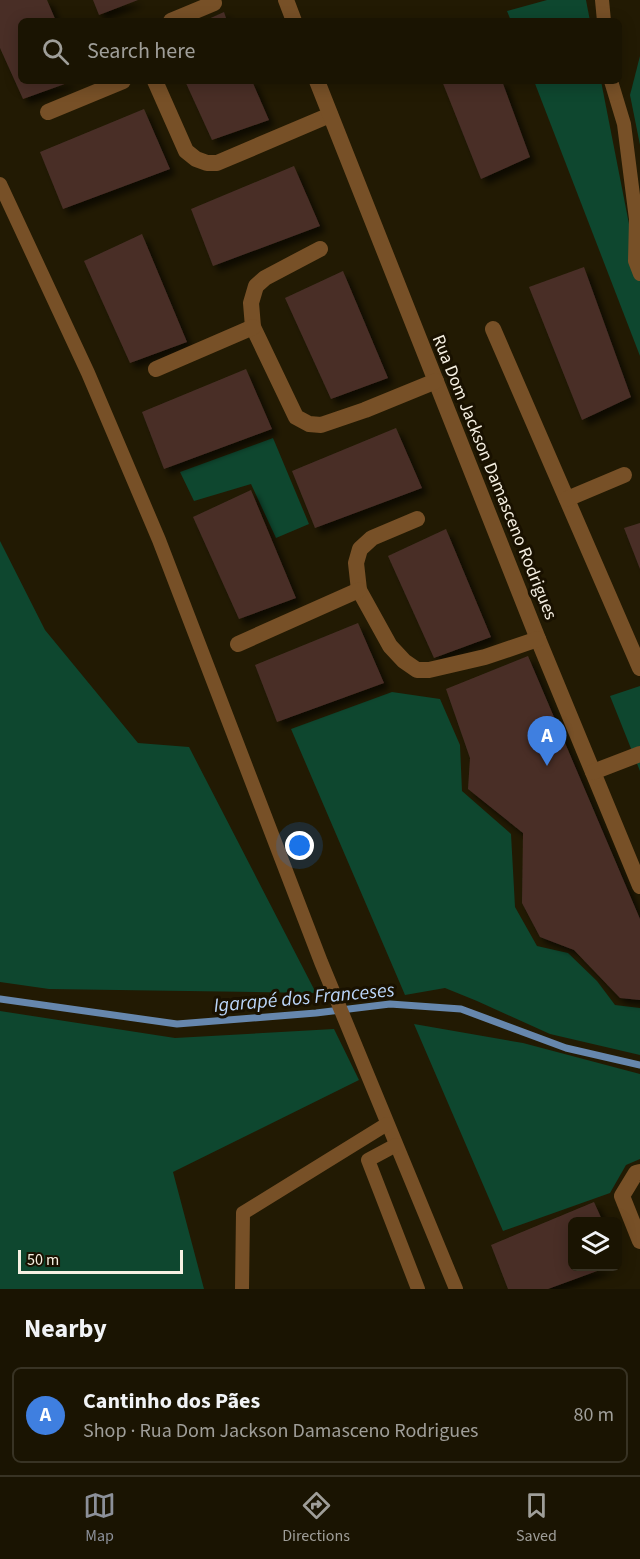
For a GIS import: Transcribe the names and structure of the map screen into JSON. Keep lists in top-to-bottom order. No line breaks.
{"streets":{"street":["Rua Dom Jackson Damasceno Rodrigues"]},"water":["Igarapé dos Franceses"],"scale_bar":"50 m","page":{"search":"Search here","pins":"A","scale":"50 m","heading":"Nearby","list":[{"mark":"A","name":"Cantinho dos Pães","note":"Shop · Rua Dom Jackson Damasceno Rodrigues","value":"80 m"}],"nav":["Map","Directions","Saved"]}}
